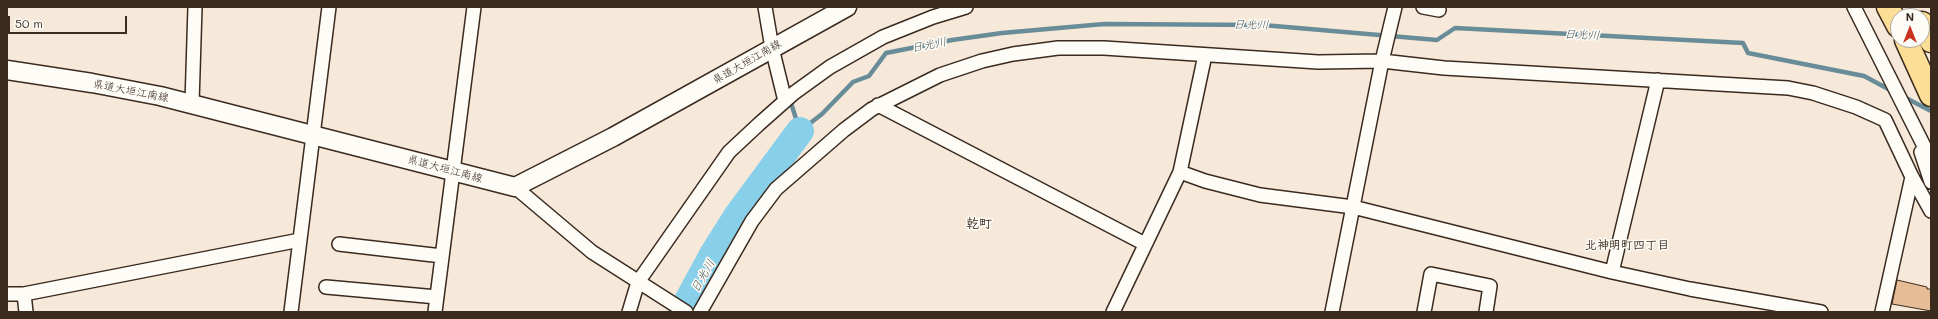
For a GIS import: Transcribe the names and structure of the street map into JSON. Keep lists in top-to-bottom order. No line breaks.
{"streets":{"main road":["県道大垣江南線"]},"districts":["乾町","北神明町四丁目"],"water":["日光川"],"scale_bar":"50 m","north":"top"}
